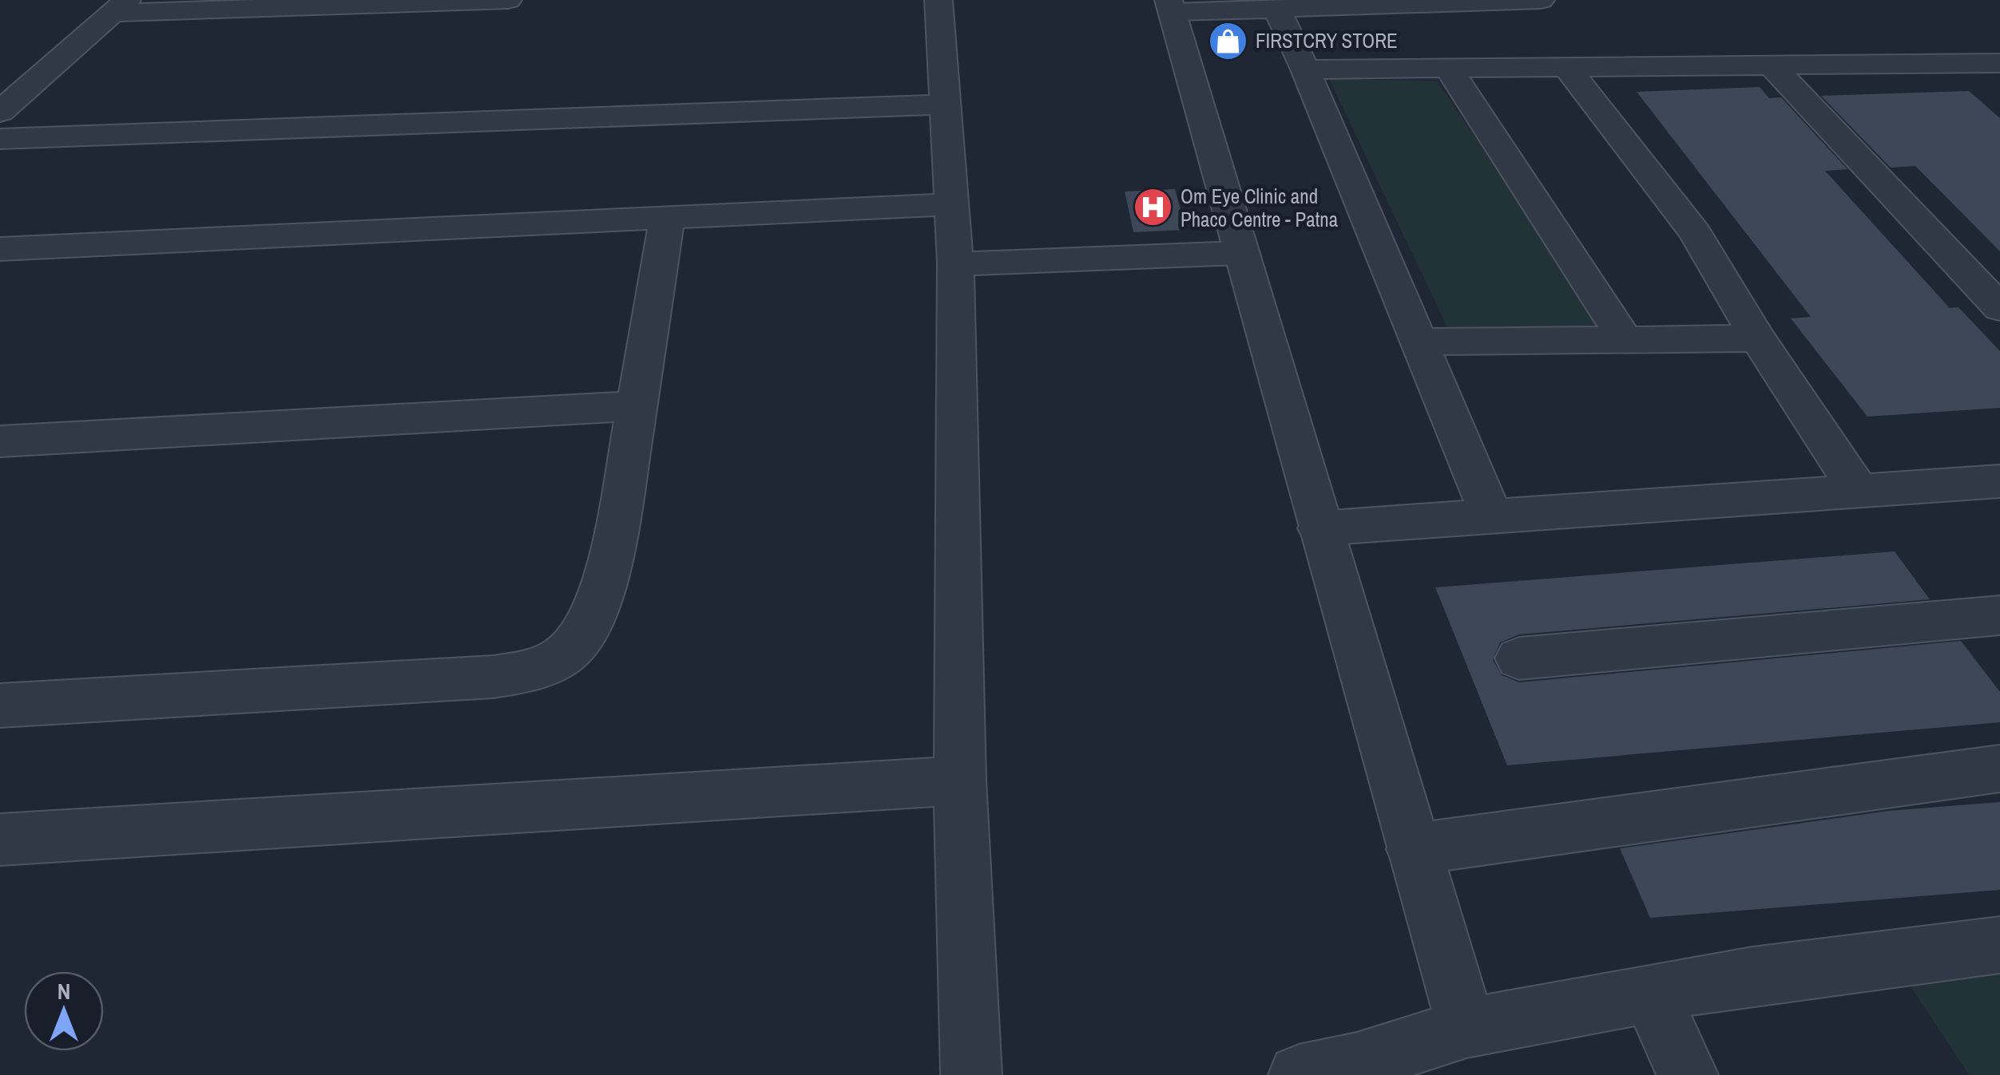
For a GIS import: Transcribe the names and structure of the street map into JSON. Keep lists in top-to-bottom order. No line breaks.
{"places":{"shop":["FIRSTCRY STORE"],"hospital":["Om Eye Clinic and Phaco Centre - Patna"]},"north":"top"}
